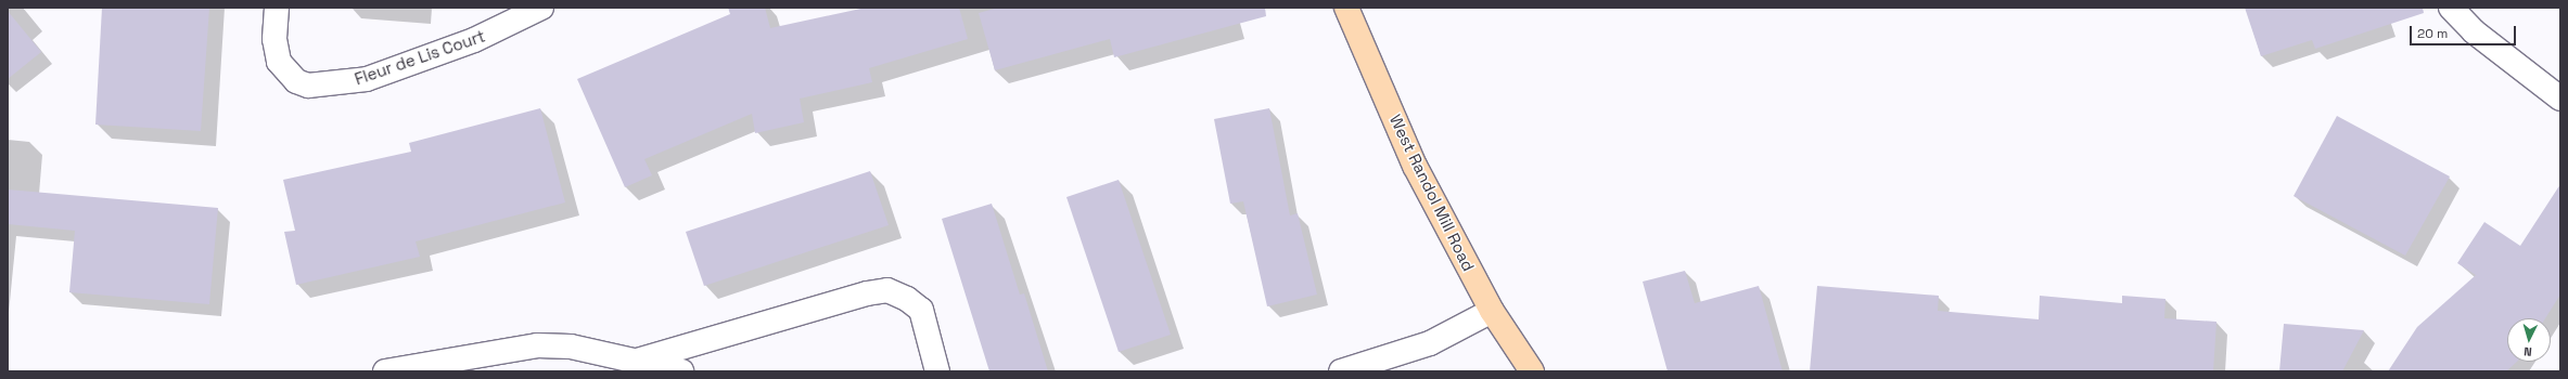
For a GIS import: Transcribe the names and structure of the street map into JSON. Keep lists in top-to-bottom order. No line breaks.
{"streets":{"main road":["West Randol Mill Road"],"street":["Fleur de Lis Court"]},"scale_bar":"20 m","north":"bottom"}
